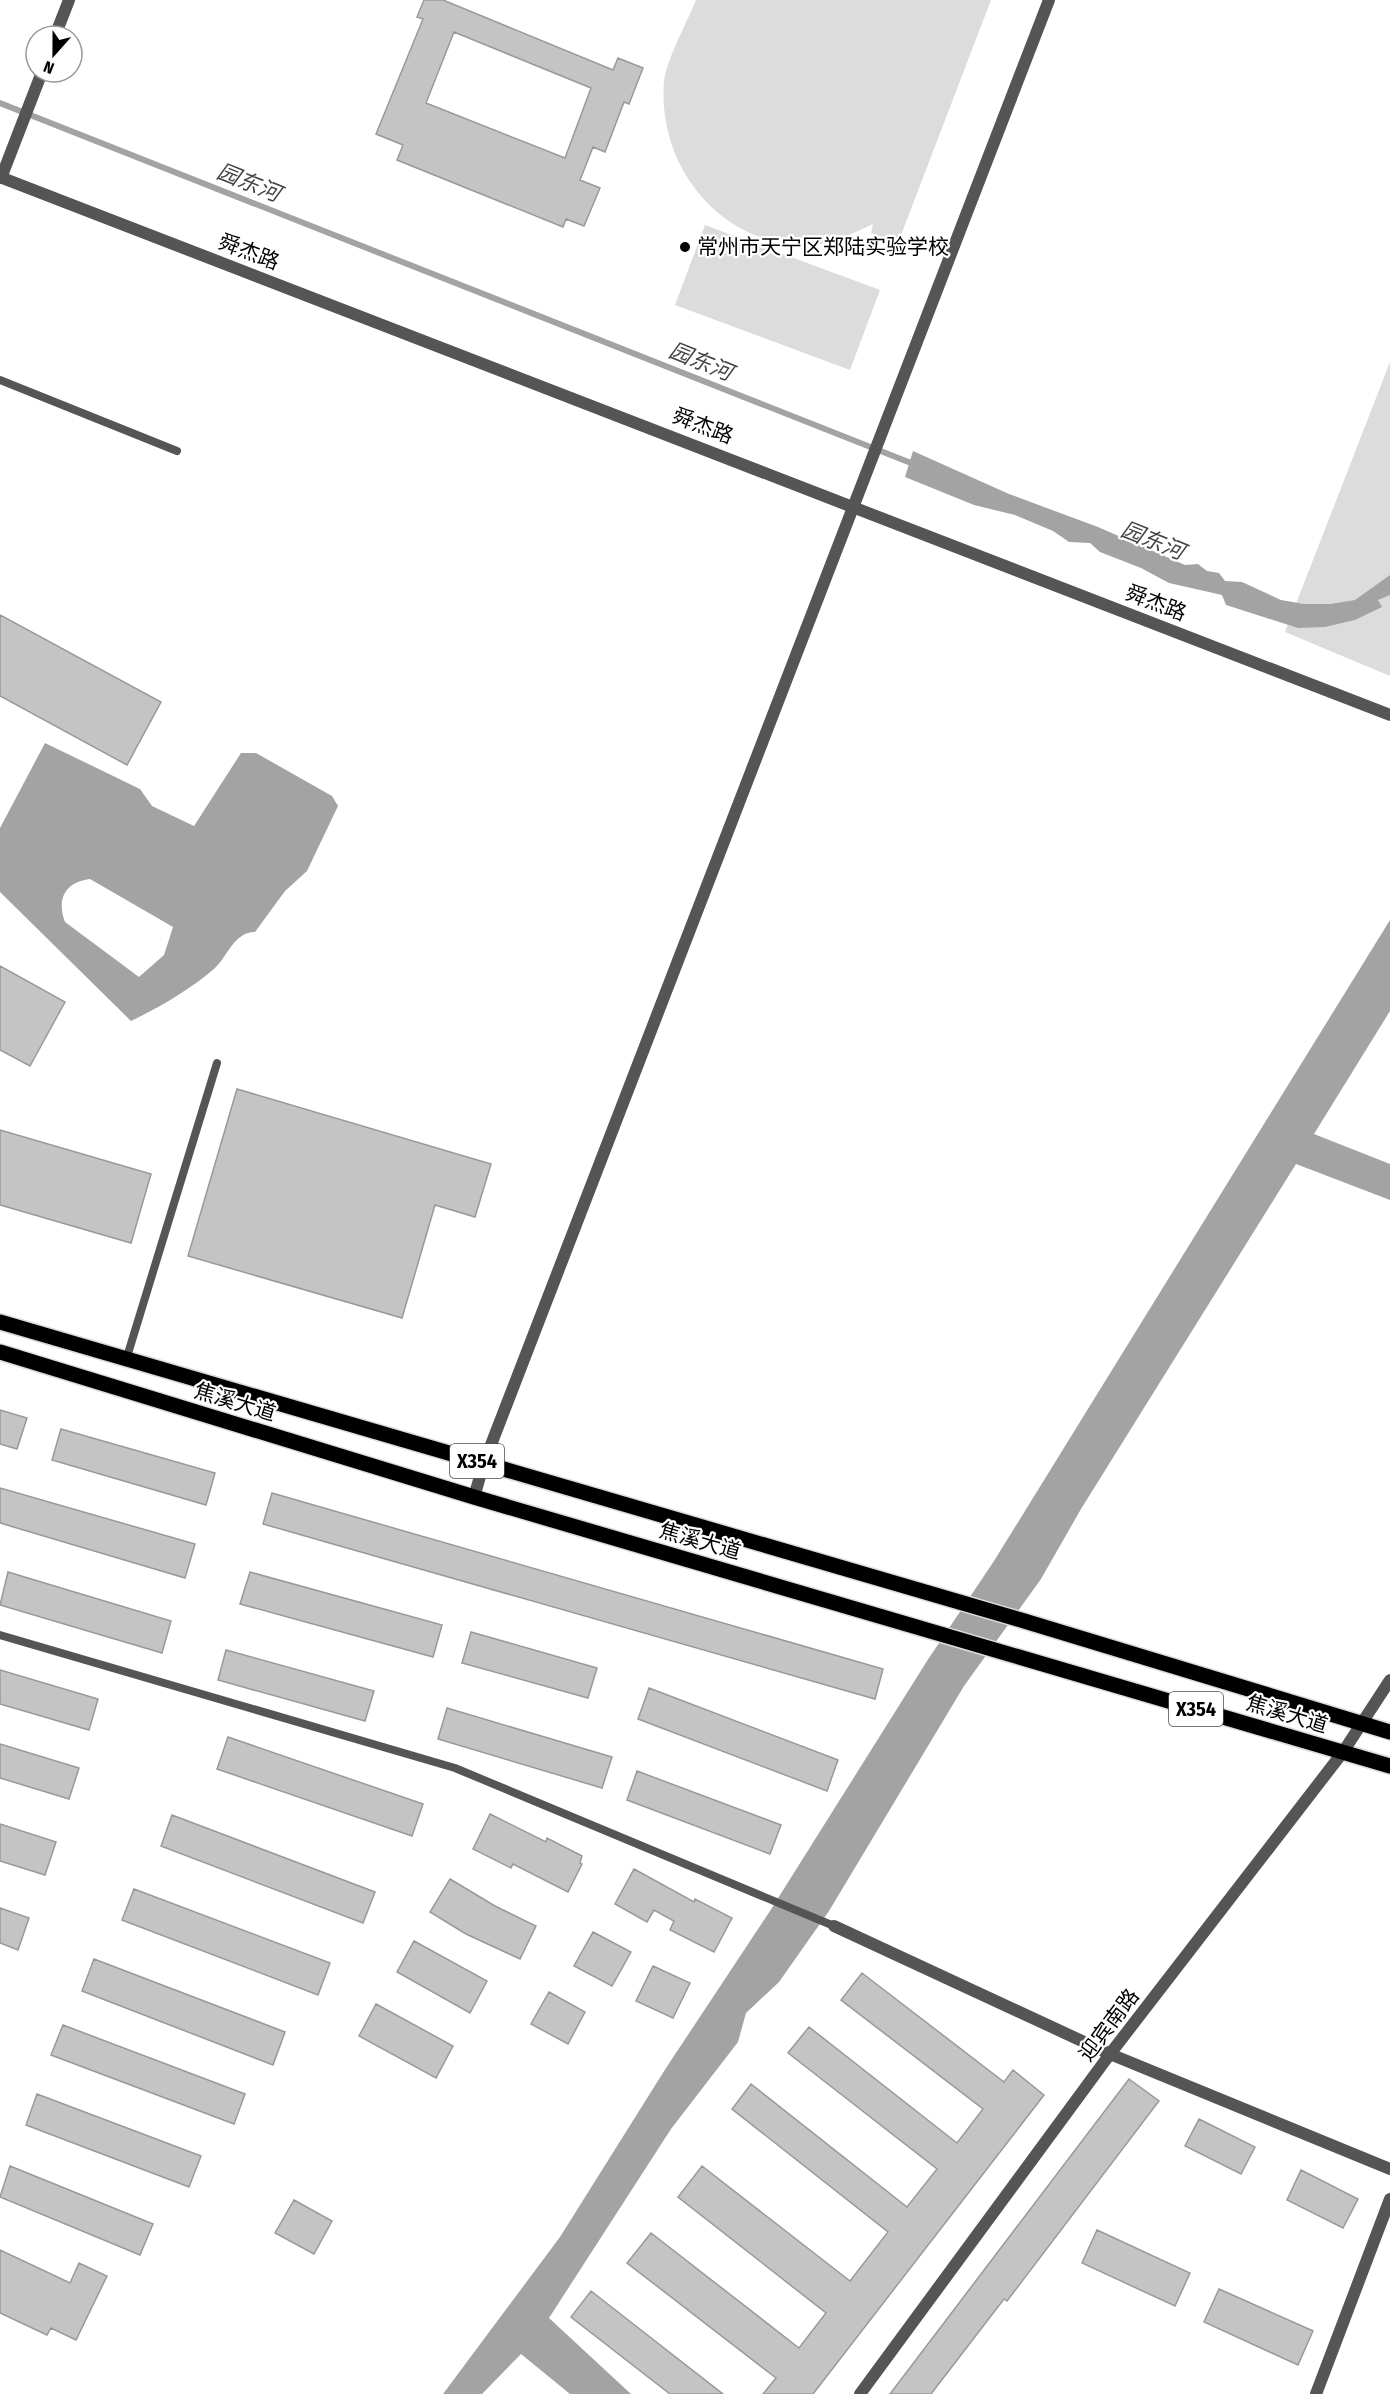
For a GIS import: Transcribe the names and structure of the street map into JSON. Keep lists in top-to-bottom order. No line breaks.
{"streets":{"main road":["焦溪大道","X354"],"street":["舜杰路","迎宾南路"]},"crossings":[["焦溪大道","迎宾南路"]],"water":["园东河"],"places":["常州市天宁区郑陆实验学校"],"north":"bottom"}
